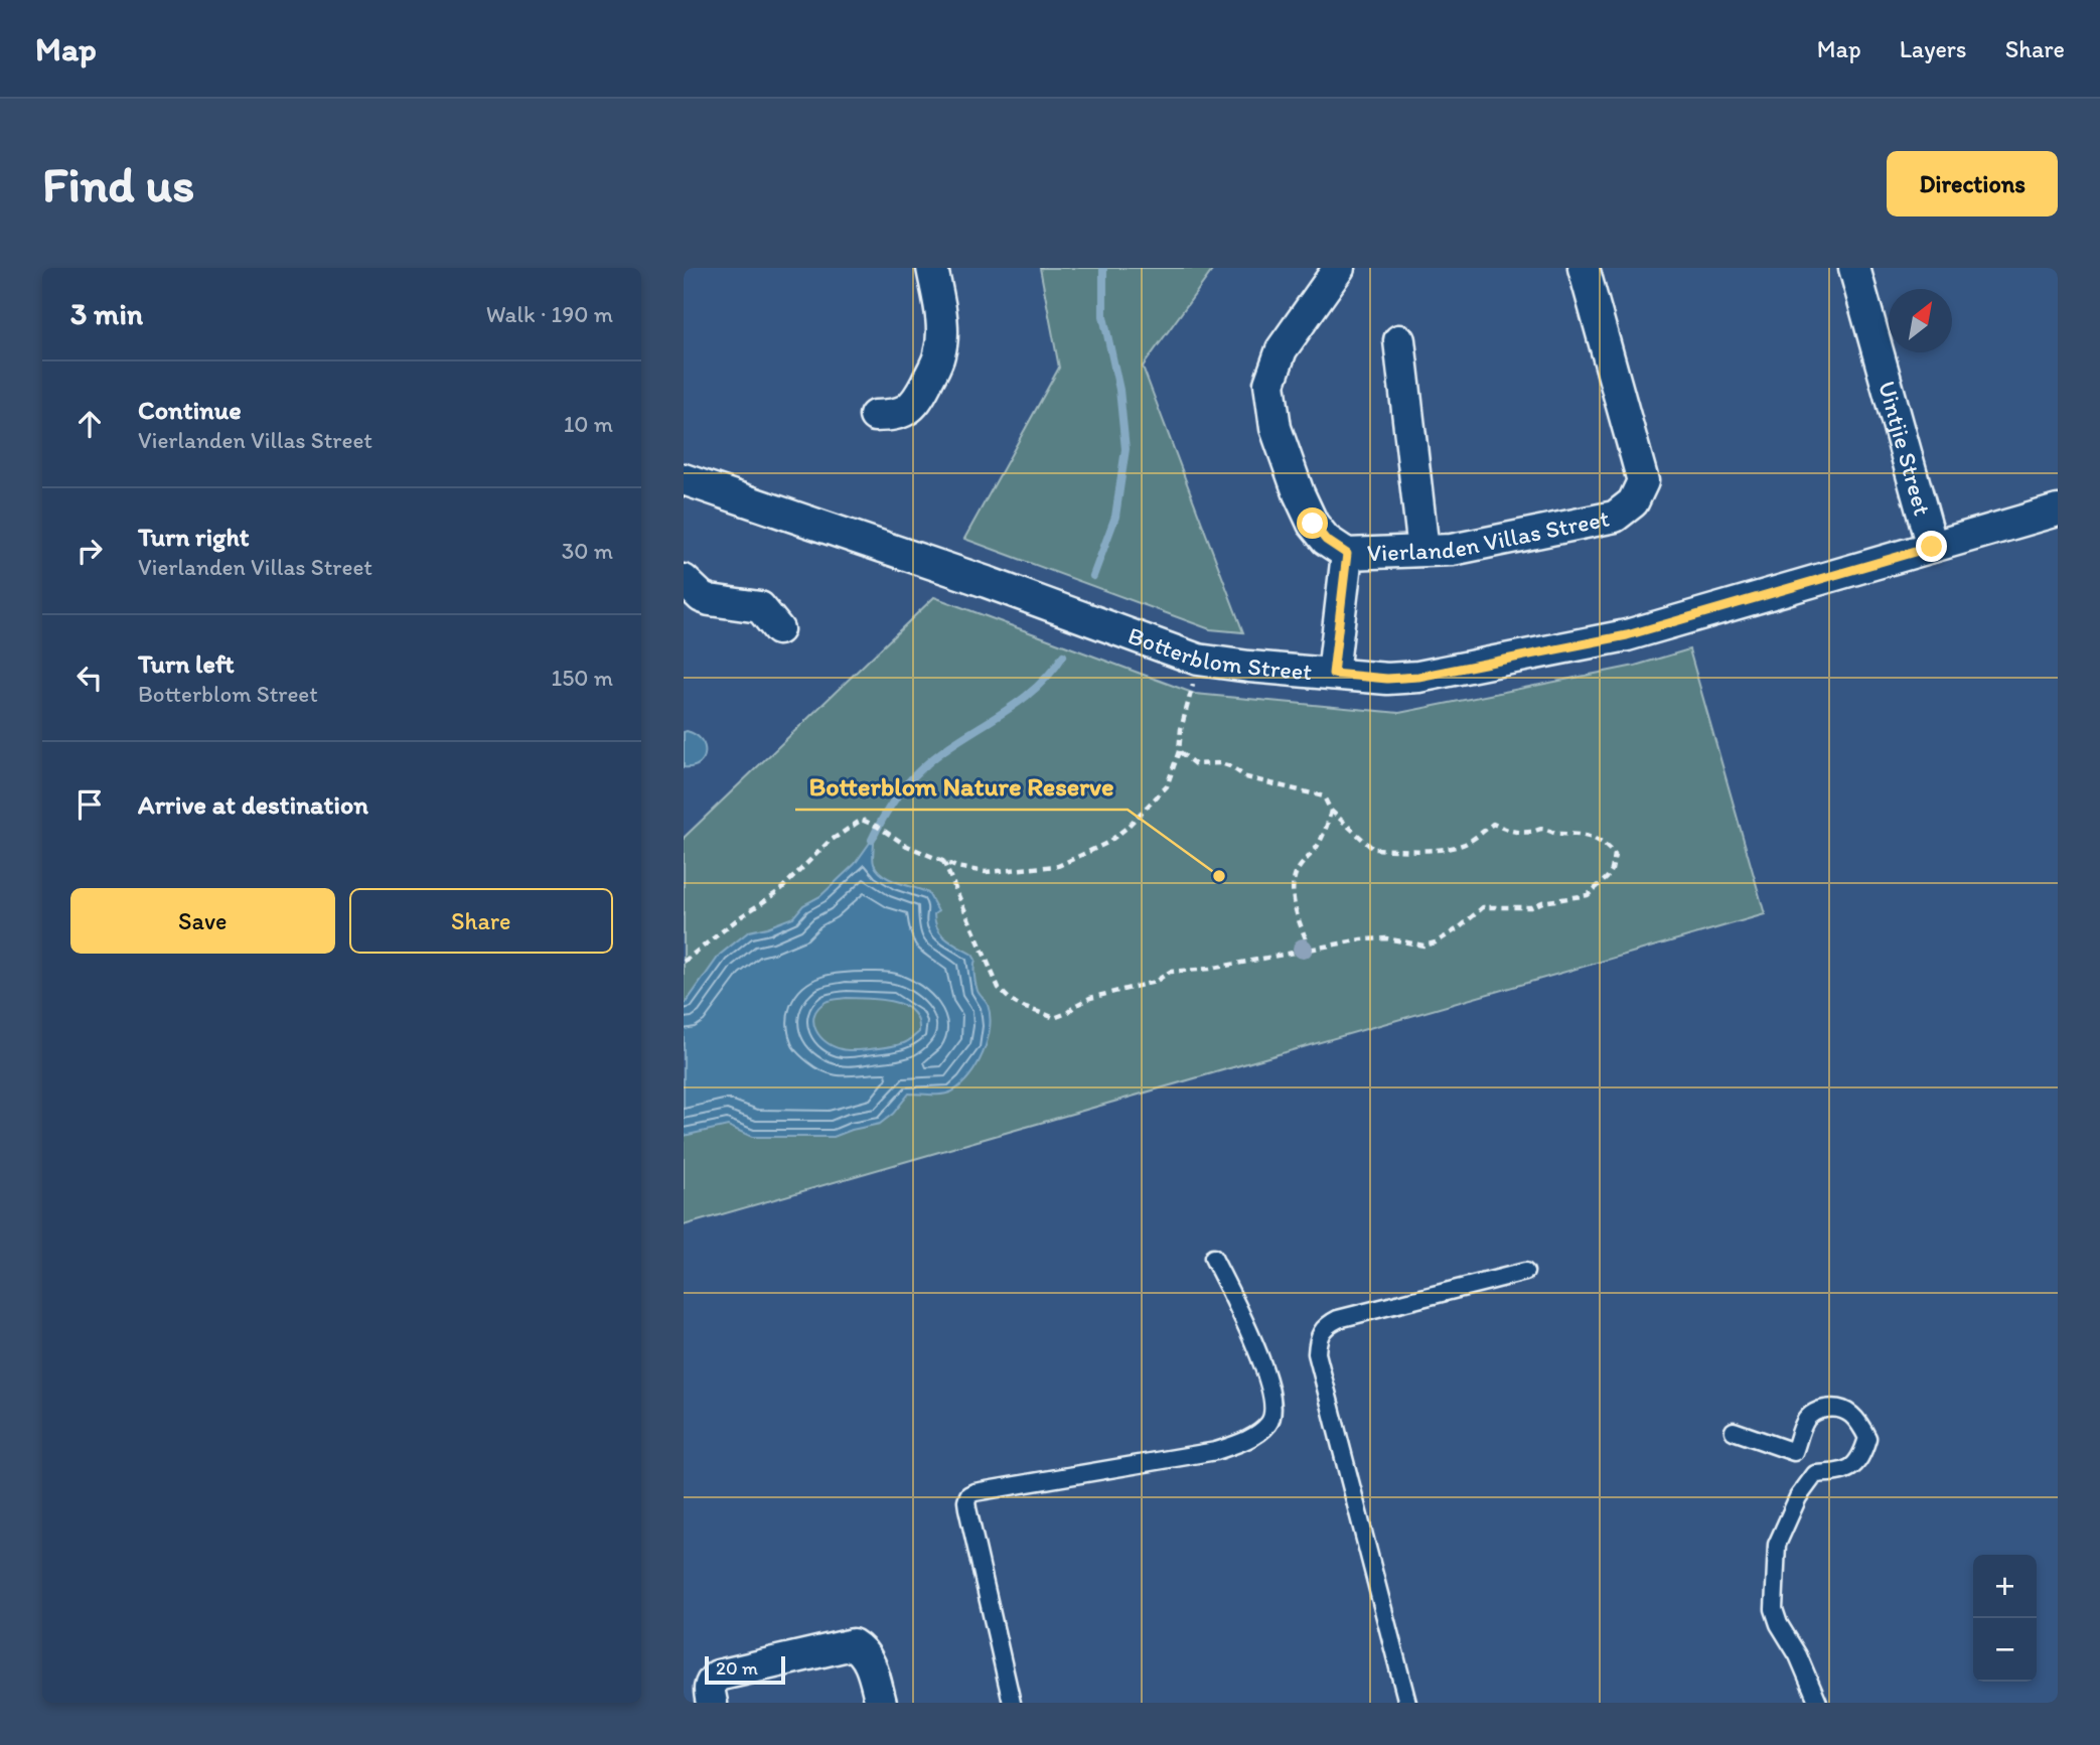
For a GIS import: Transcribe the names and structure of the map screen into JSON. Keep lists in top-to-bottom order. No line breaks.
{"streets":{"street":["Uintjie Street","Vierlanden Villas Street","Botterblom Street"]},"crossings":[["Uintjie Street","Botterblom Street"],["Vierlanden Villas Street","Botterblom Street"]],"places":["Botterblom Nature Reserve"],"scale_bar":"20 m","north":"top right","page":{"header":"Map","nav":["Map","Layers","Share"],"buttons":["Directions",["Save","Share"]],"title":"Find us","heading":["3 min","Walk · 190 m"],"list":[["Continue","Vierlanden Villas Street","10 m"],["Turn right","Vierlanden Villas Street","30 m"],["Turn left","Botterblom Street","150 m"],"Arrive at destination"],"map_buttons":["+","−"],"scale":"20 m"}}
